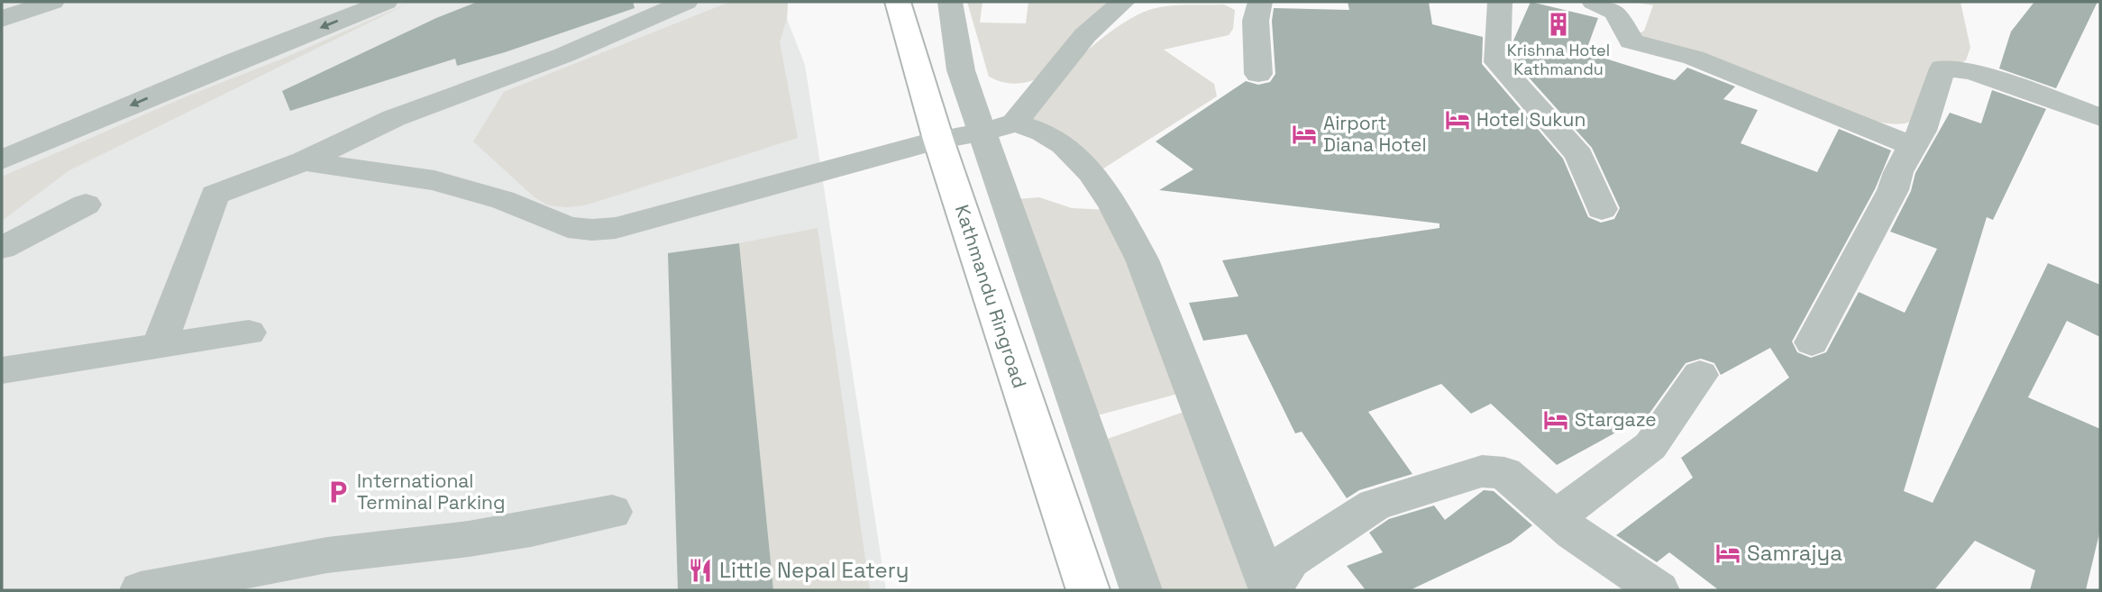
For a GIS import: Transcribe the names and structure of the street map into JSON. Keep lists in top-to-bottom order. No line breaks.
{"streets":{"highway":["Kathmandu Ringroad"]},"places":{"building":["Krishna Hotel Kathmandu"],"hotel":["Hotel Sukun","Airport Diana Hotel","Stargaze","Samrajya"],"parking":["International Terminal Parking"],"restaurant":["Little Nepal Eatery"]}}
